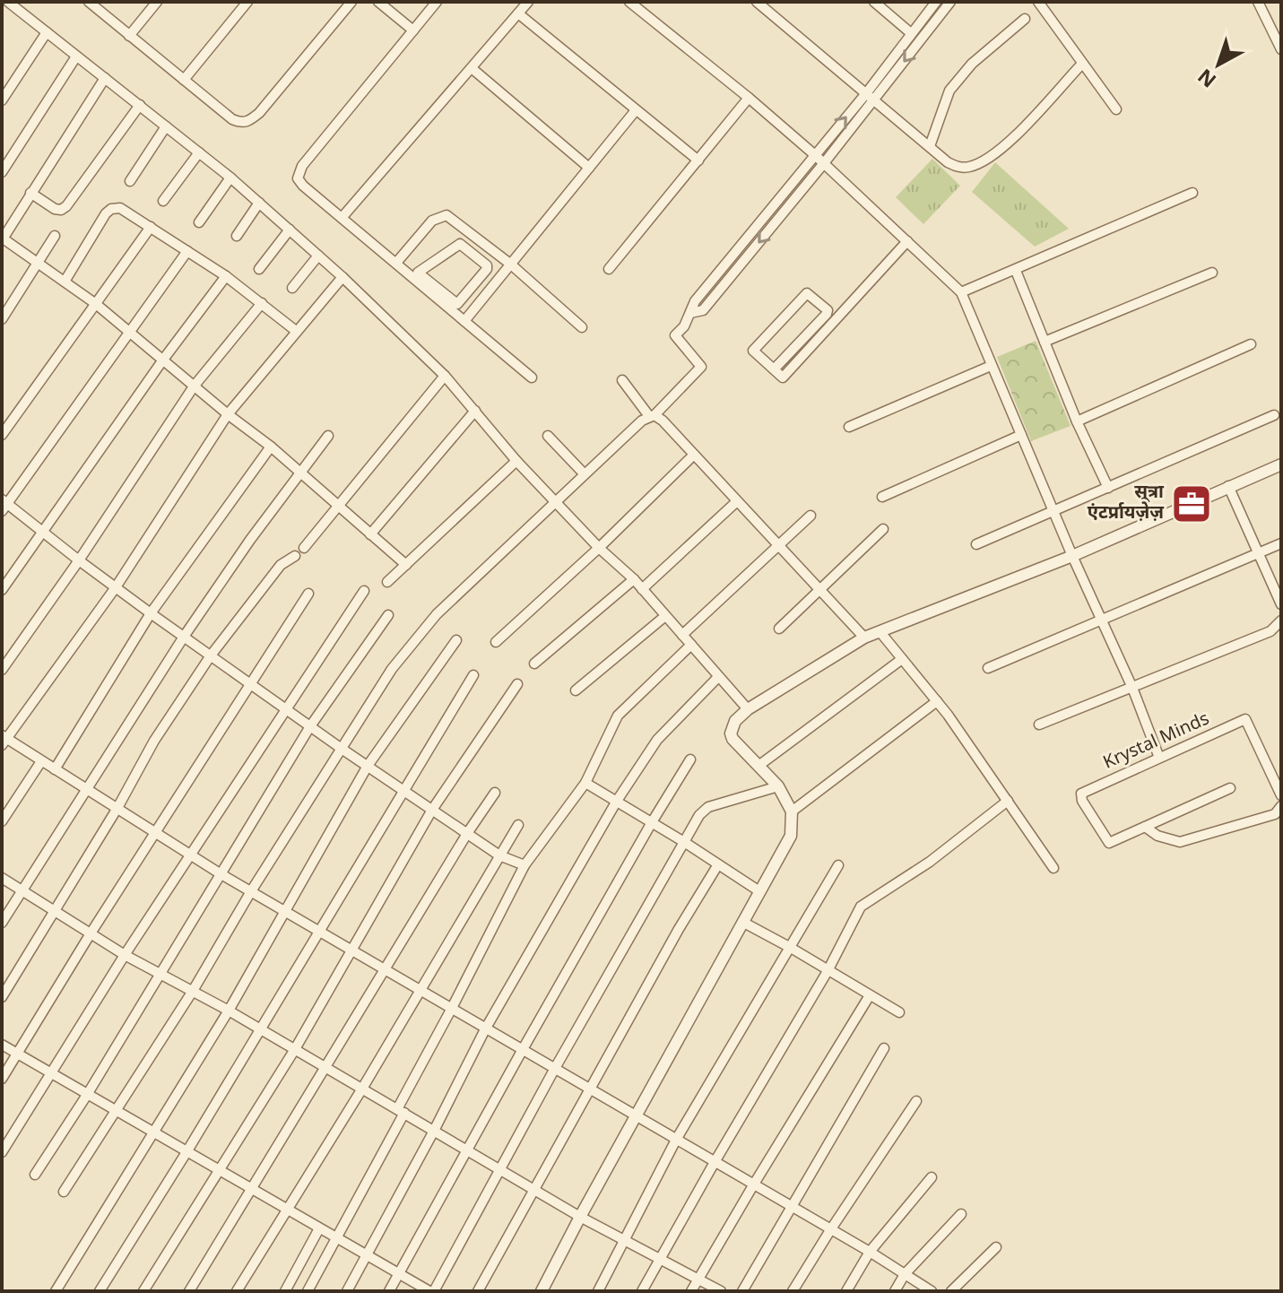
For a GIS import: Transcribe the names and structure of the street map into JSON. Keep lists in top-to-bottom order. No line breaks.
{"streets":{"street":["Krystal Minds"]},"places":{"office":["सूत्रा एंटर्प्रायज़ेज़"]},"north":"bottom left"}
